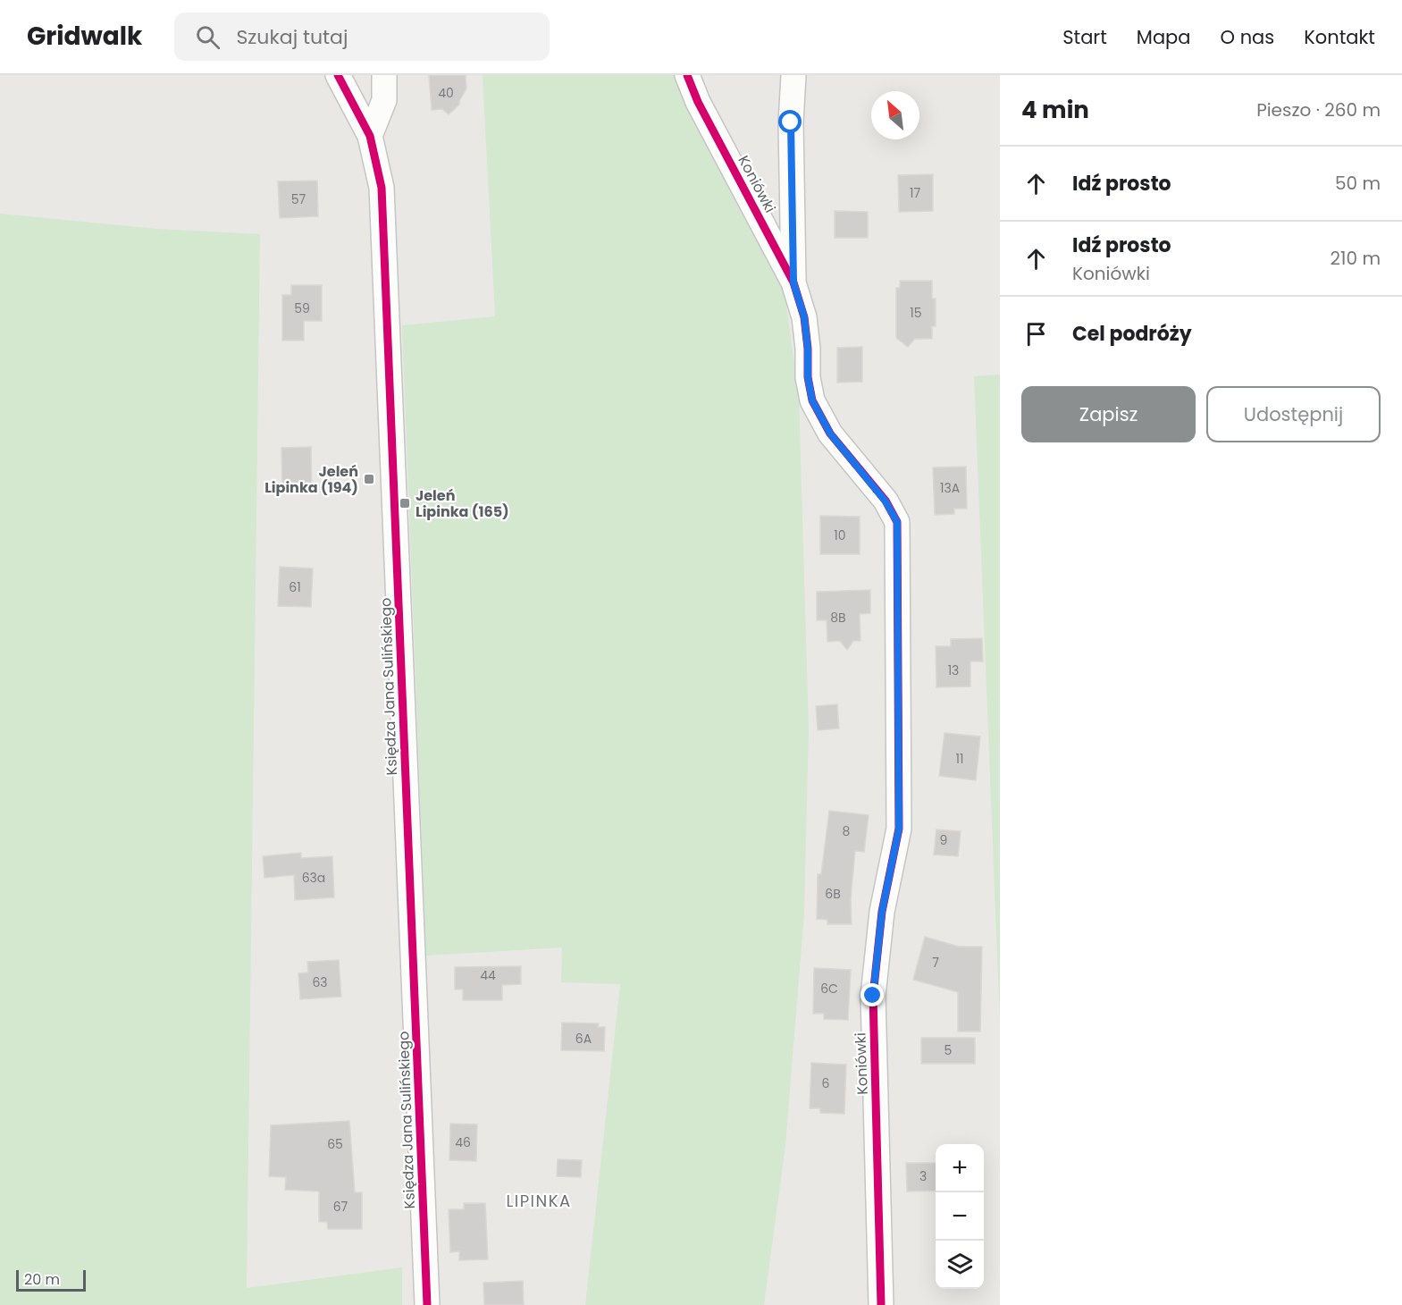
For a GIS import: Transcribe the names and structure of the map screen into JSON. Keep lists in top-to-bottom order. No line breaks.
{"streets":{"street":["Koniówki","Księdza Jana Sulińskiego"]},"districts":["LIPINKA"],"places":{"transit":["Jeleń Lipinka (194)","Jeleń Lipinka (165)"]},"house_numbers":["40","17","57","59","15","13A","10","61","8B","13","11","8","9","63a","6B","7","44","63","6C","6A","5","6","46","65","3","67"],"scale_bar":"20 m","north":"top left","page":{"header":"Gridwalk","search":"Szukaj tutaj","nav":["Start","Mapa","O nas","Kontakt"],"heading":["4 min","Pieszo · 260 m"],"list":[["Idź prosto","50 m"],["Idź prosto","Koniówki","210 m"],"Cel podróży"],"buttons":["Zapisz","Udostępnij"],"map_buttons":["+","−"],"scale":"20 m"}}
